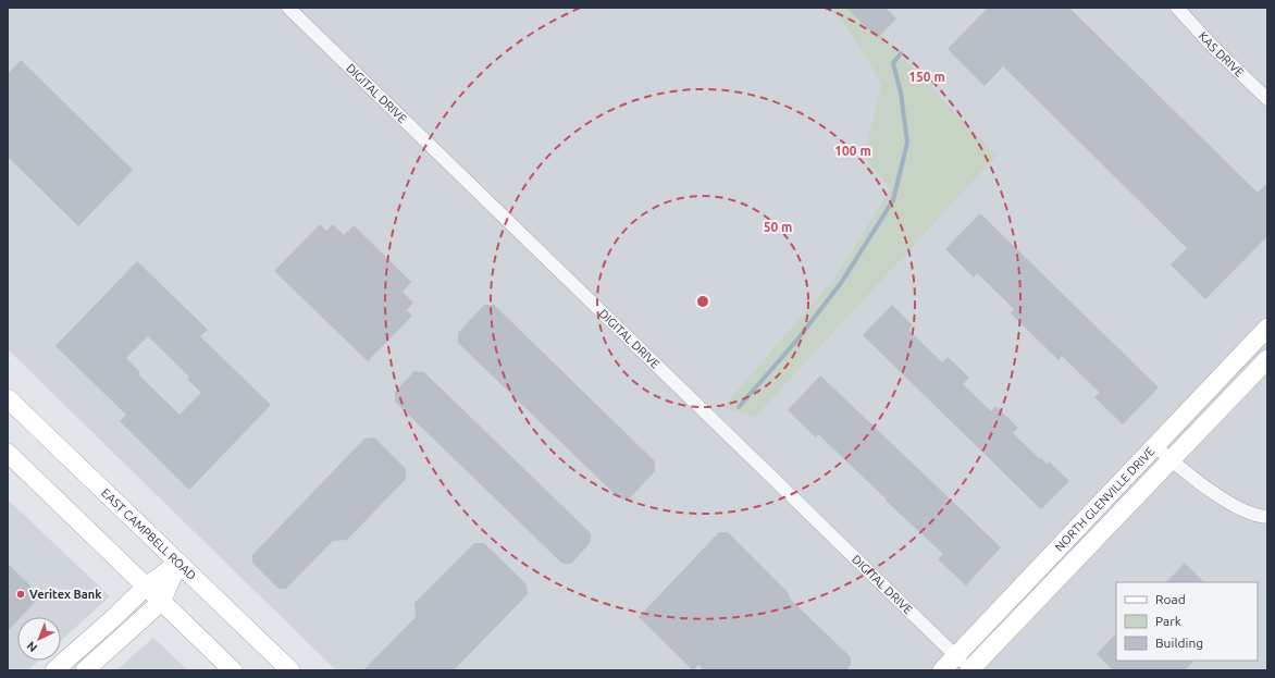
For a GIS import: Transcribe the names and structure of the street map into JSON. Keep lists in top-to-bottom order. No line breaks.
{"streets":{"street":["KAS DRIVE","DIGITAL DRIVE","NORTH GLENVILLE DRIVE","EAST CAMPBELL ROAD"]},"crossings":[["DIGITAL DRIVE","NORTH GLENVILLE DRIVE"]],"places":["Veritex Bank"],"legend":["Road","Park","Building"],"north":"bottom left","rings":["150 m","100 m","50 m"]}
